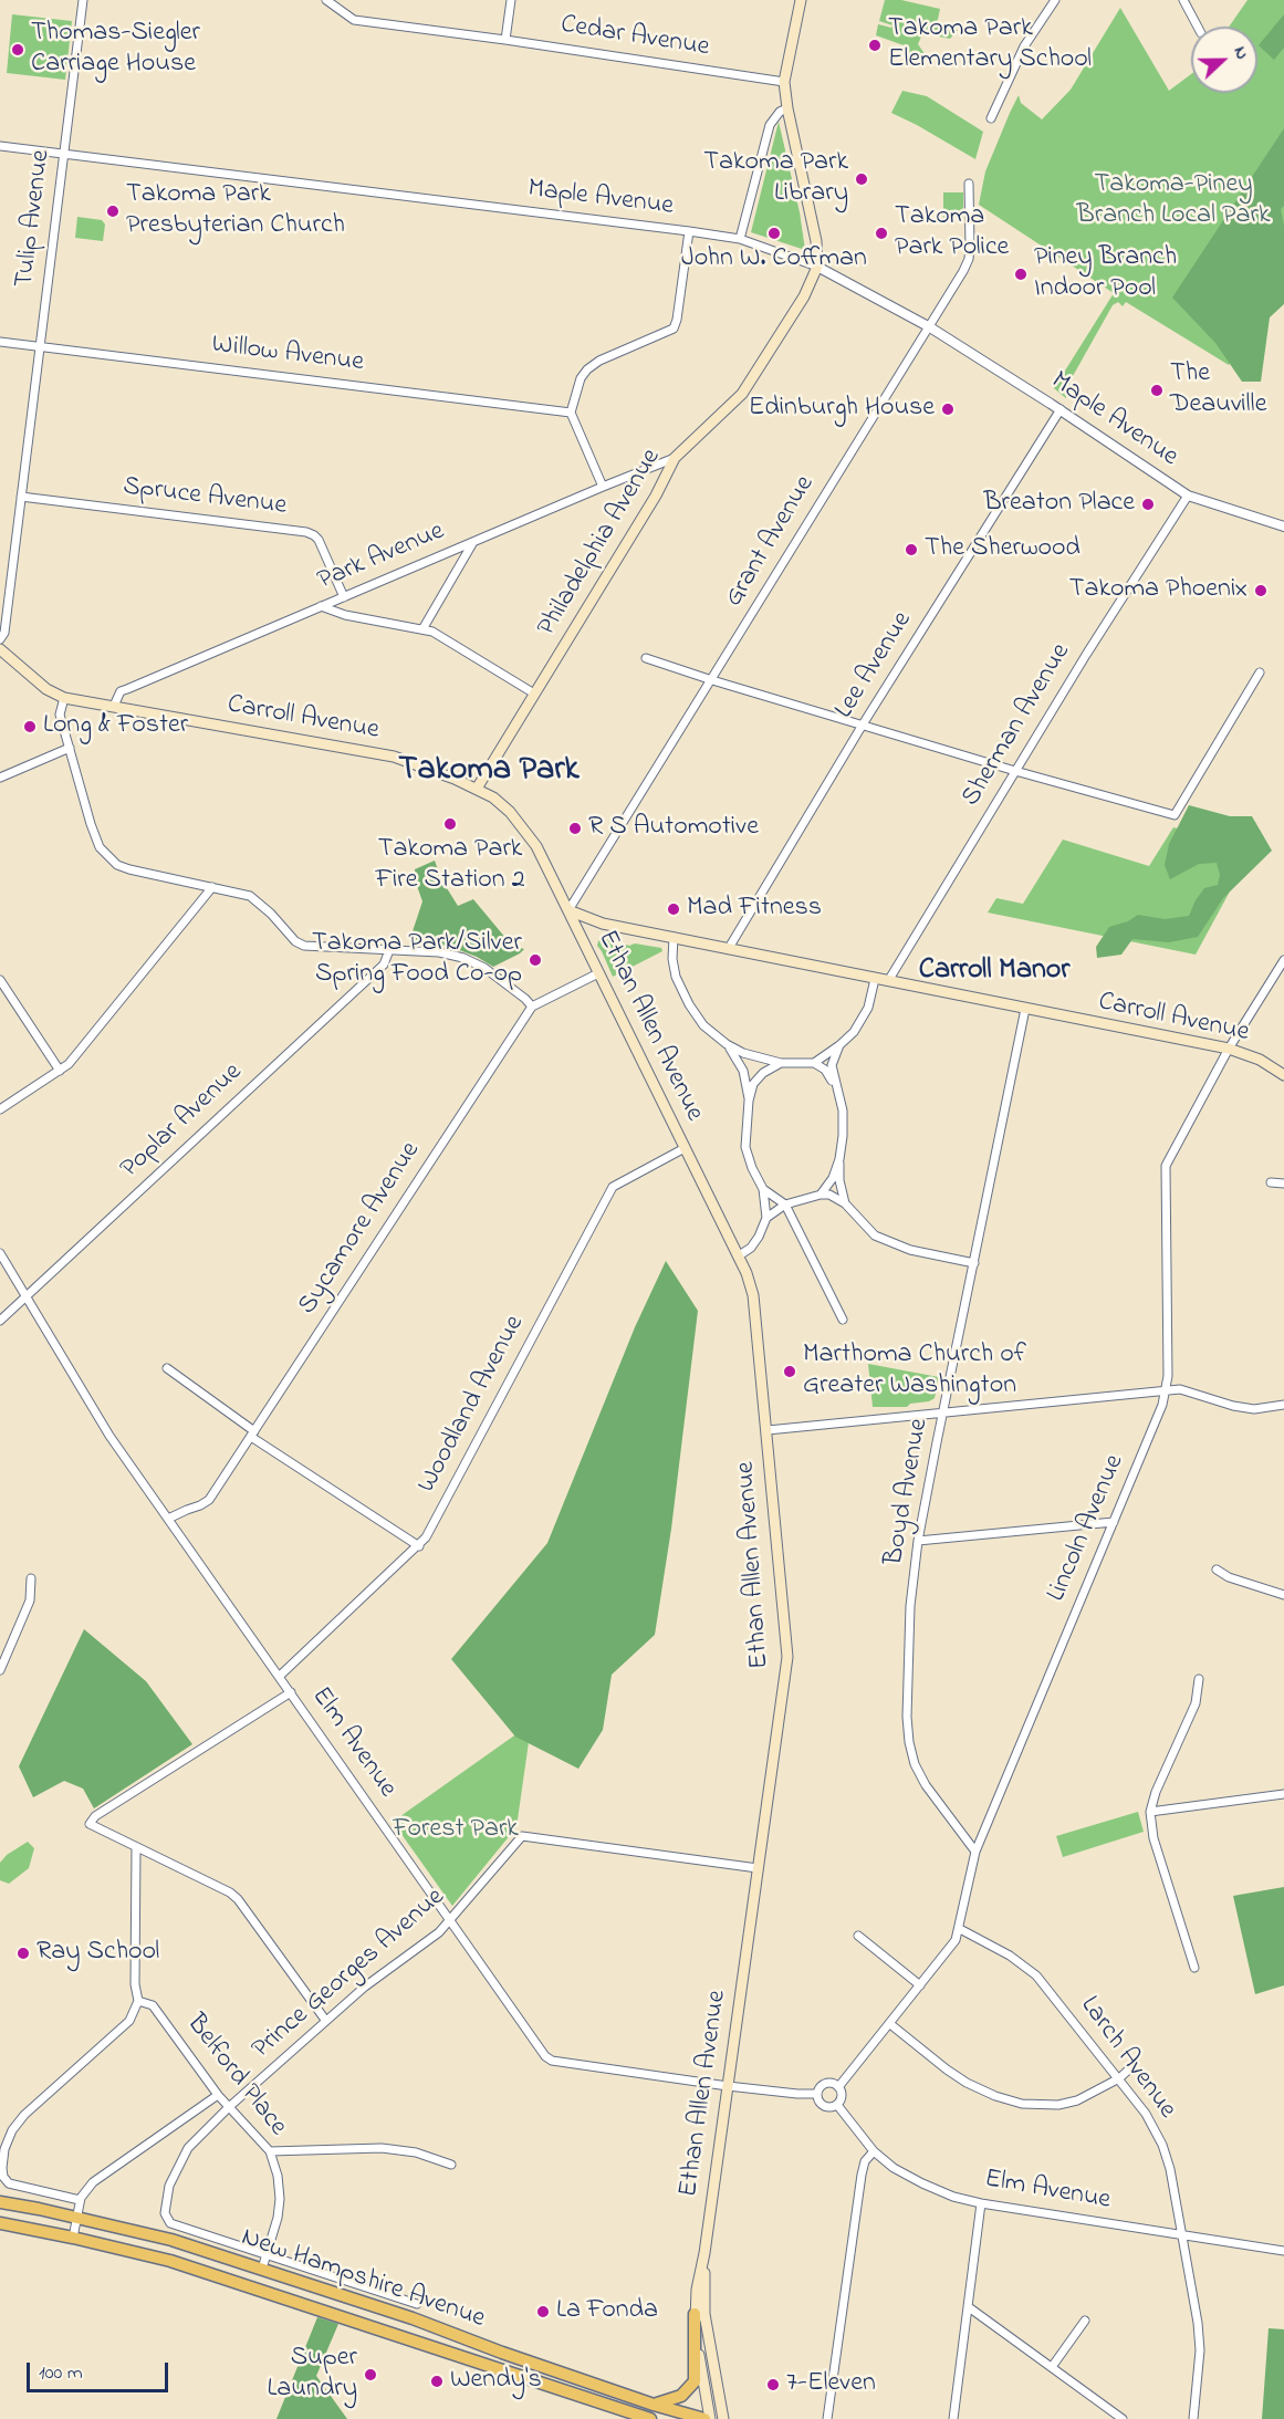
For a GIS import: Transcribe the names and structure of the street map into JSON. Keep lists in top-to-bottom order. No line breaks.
{"streets":{"main road":["Philadelphia Avenue","Carroll Avenue","Ethan Allen Avenue","New Hampshire Avenue"],"street":["Cedar Avenue","Maple Avenue","Tulip Avenue","Willow Avenue","Spruce Avenue","Grant Avenue","Park Avenue","Lee Avenue","Sherman Avenue","Poplar Avenue","Sycamore Avenue","Woodland Avenue","Boyd Avenue","Lincoln Avenue","Elm Avenue","Prince Georges Avenue","Larch Avenue","Belford Place"]},"crossings":[["Cedar Avenue","Philadelphia Avenue"],["Maple Avenue","Tulip Avenue"],["Maple Avenue","Grant Avenue"],["Maple Avenue","Philadelphia Avenue"],["Maple Avenue","Lee Avenue"],["Maple Avenue","Sherman Avenue"],["Tulip Avenue","Willow Avenue"],["Tulip Avenue","Spruce Avenue"],["Spruce Avenue","Park Avenue"],["Grant Avenue","Carroll Avenue"],["Grant Avenue","Ethan Allen Avenue"],["Philadelphia Avenue","Park Avenue"],["Philadelphia Avenue","Carroll Avenue"],["Park Avenue","Carroll Avenue"],["Lee Avenue","Carroll Avenue"],["Carroll Avenue","Sherman Avenue"],["Carroll Avenue","Ethan Allen Avenue"],["Carroll Avenue","Boyd Avenue"],["Carroll Avenue","Lincoln Avenue"],["Ethan Allen Avenue","Woodland Avenue"],["Ethan Allen Avenue","Elm Avenue"],["Ethan Allen Avenue","Prince Georges Avenue"],["Ethan Allen Avenue","New Hampshire Avenue"],["Poplar Avenue","Elm Avenue"],["Sycamore Avenue","Elm Avenue"],["Woodland Avenue","Elm Avenue"],["Boyd Avenue","Lincoln Avenue"],["Lincoln Avenue","Elm Avenue"],["Lincoln Avenue","Larch Avenue"],["Elm Avenue","Prince Georges Avenue"],["Elm Avenue","Larch Avenue"],["Prince Georges Avenue","Belford Place"],["Prince Georges Avenue","New Hampshire Avenue"],["Belford Place","New Hampshire Avenue"]],"districts":["Takoma Park","Carroll Manor"],"parks":["Takoma-Piney Branch Local Park","Forest Park"],"places":["Takoma Park Elementary School","Thomas-Siegler Carriage House","Takoma Park Library","Takoma Park Presbyterian Church","John W. Coffman","Takoma Park Police","Piney Branch Indoor Pool","The Deauville","Edinburgh House","Breaton Place","The Sherwood","Takoma Phoenix","Long & Foster","Takoma Park Fire Station 2","R S Automotive","Mad Fitness","Takoma Park/Silver Spring Food Co-op","Marthoma Church of Greater Washington","Ray School","La Fonda","Super Laundry","Wendy's","7-Eleven"],"scale_bar":"100 m","north":"right"}
